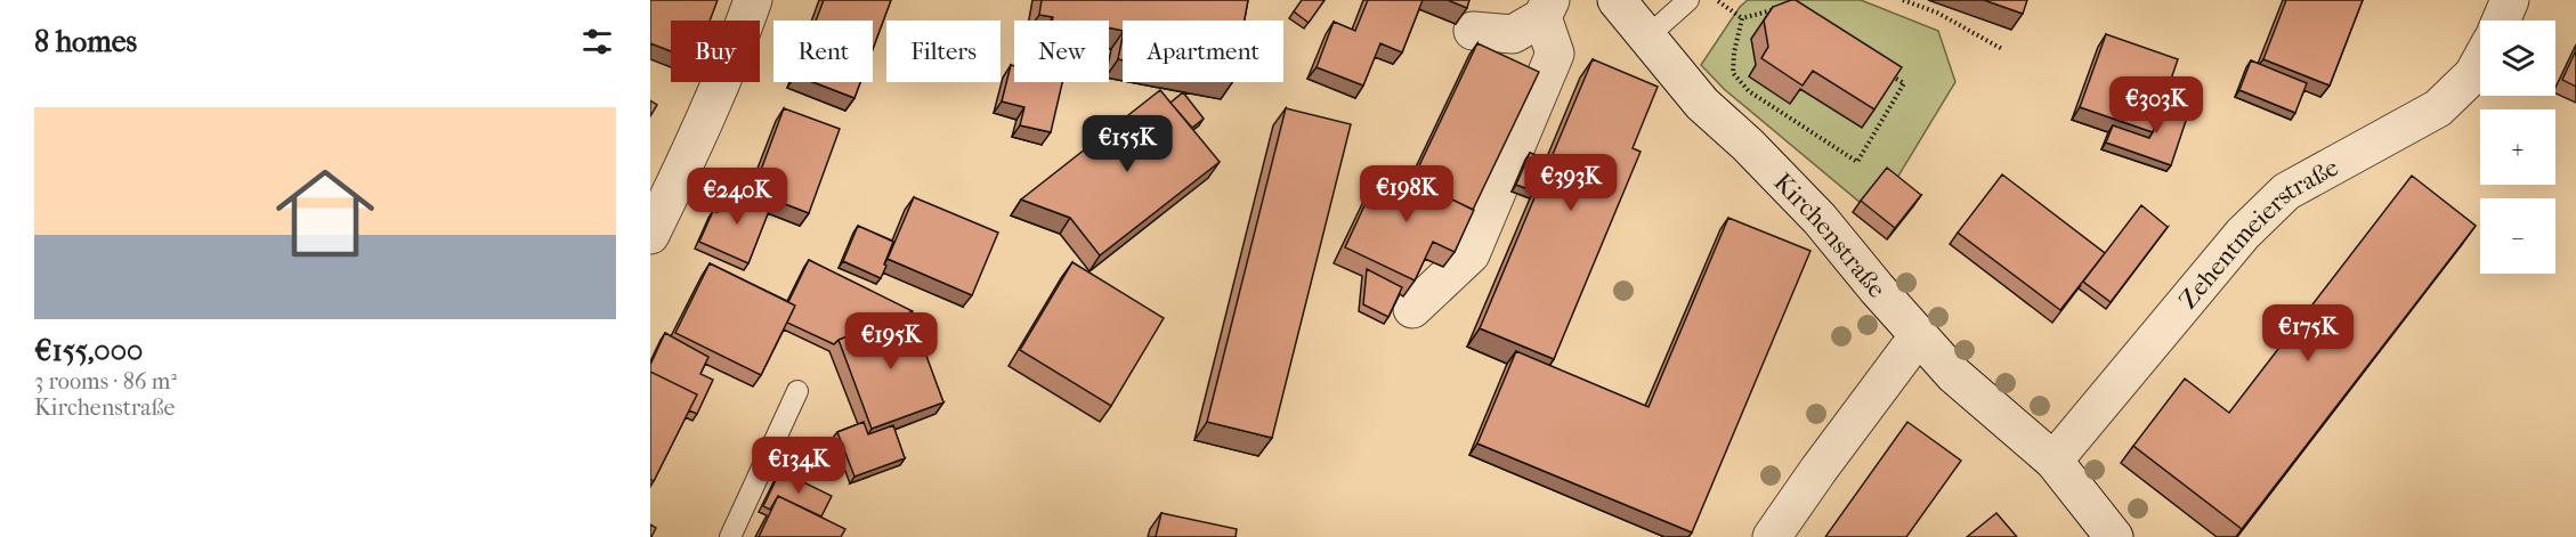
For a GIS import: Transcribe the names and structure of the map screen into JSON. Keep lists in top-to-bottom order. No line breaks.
{"streets":{"street":["Kirchenstraße","Zehentmeierstraße"]},"crossings":[["Kirchenstraße","Zehentmeierstraße"]],"page":{"heading":"8 homes","map_buttons":["+","−"],"chip":["Buy","Rent","Filters","New","Apartment"],"price":["€303K","€155K","€393K","€198K","€240K","€175K","€195K","€134K"],"list":[{"name":"€155,000","note":"3 rooms · 86 m² · Kirchenstraße"}]}}
